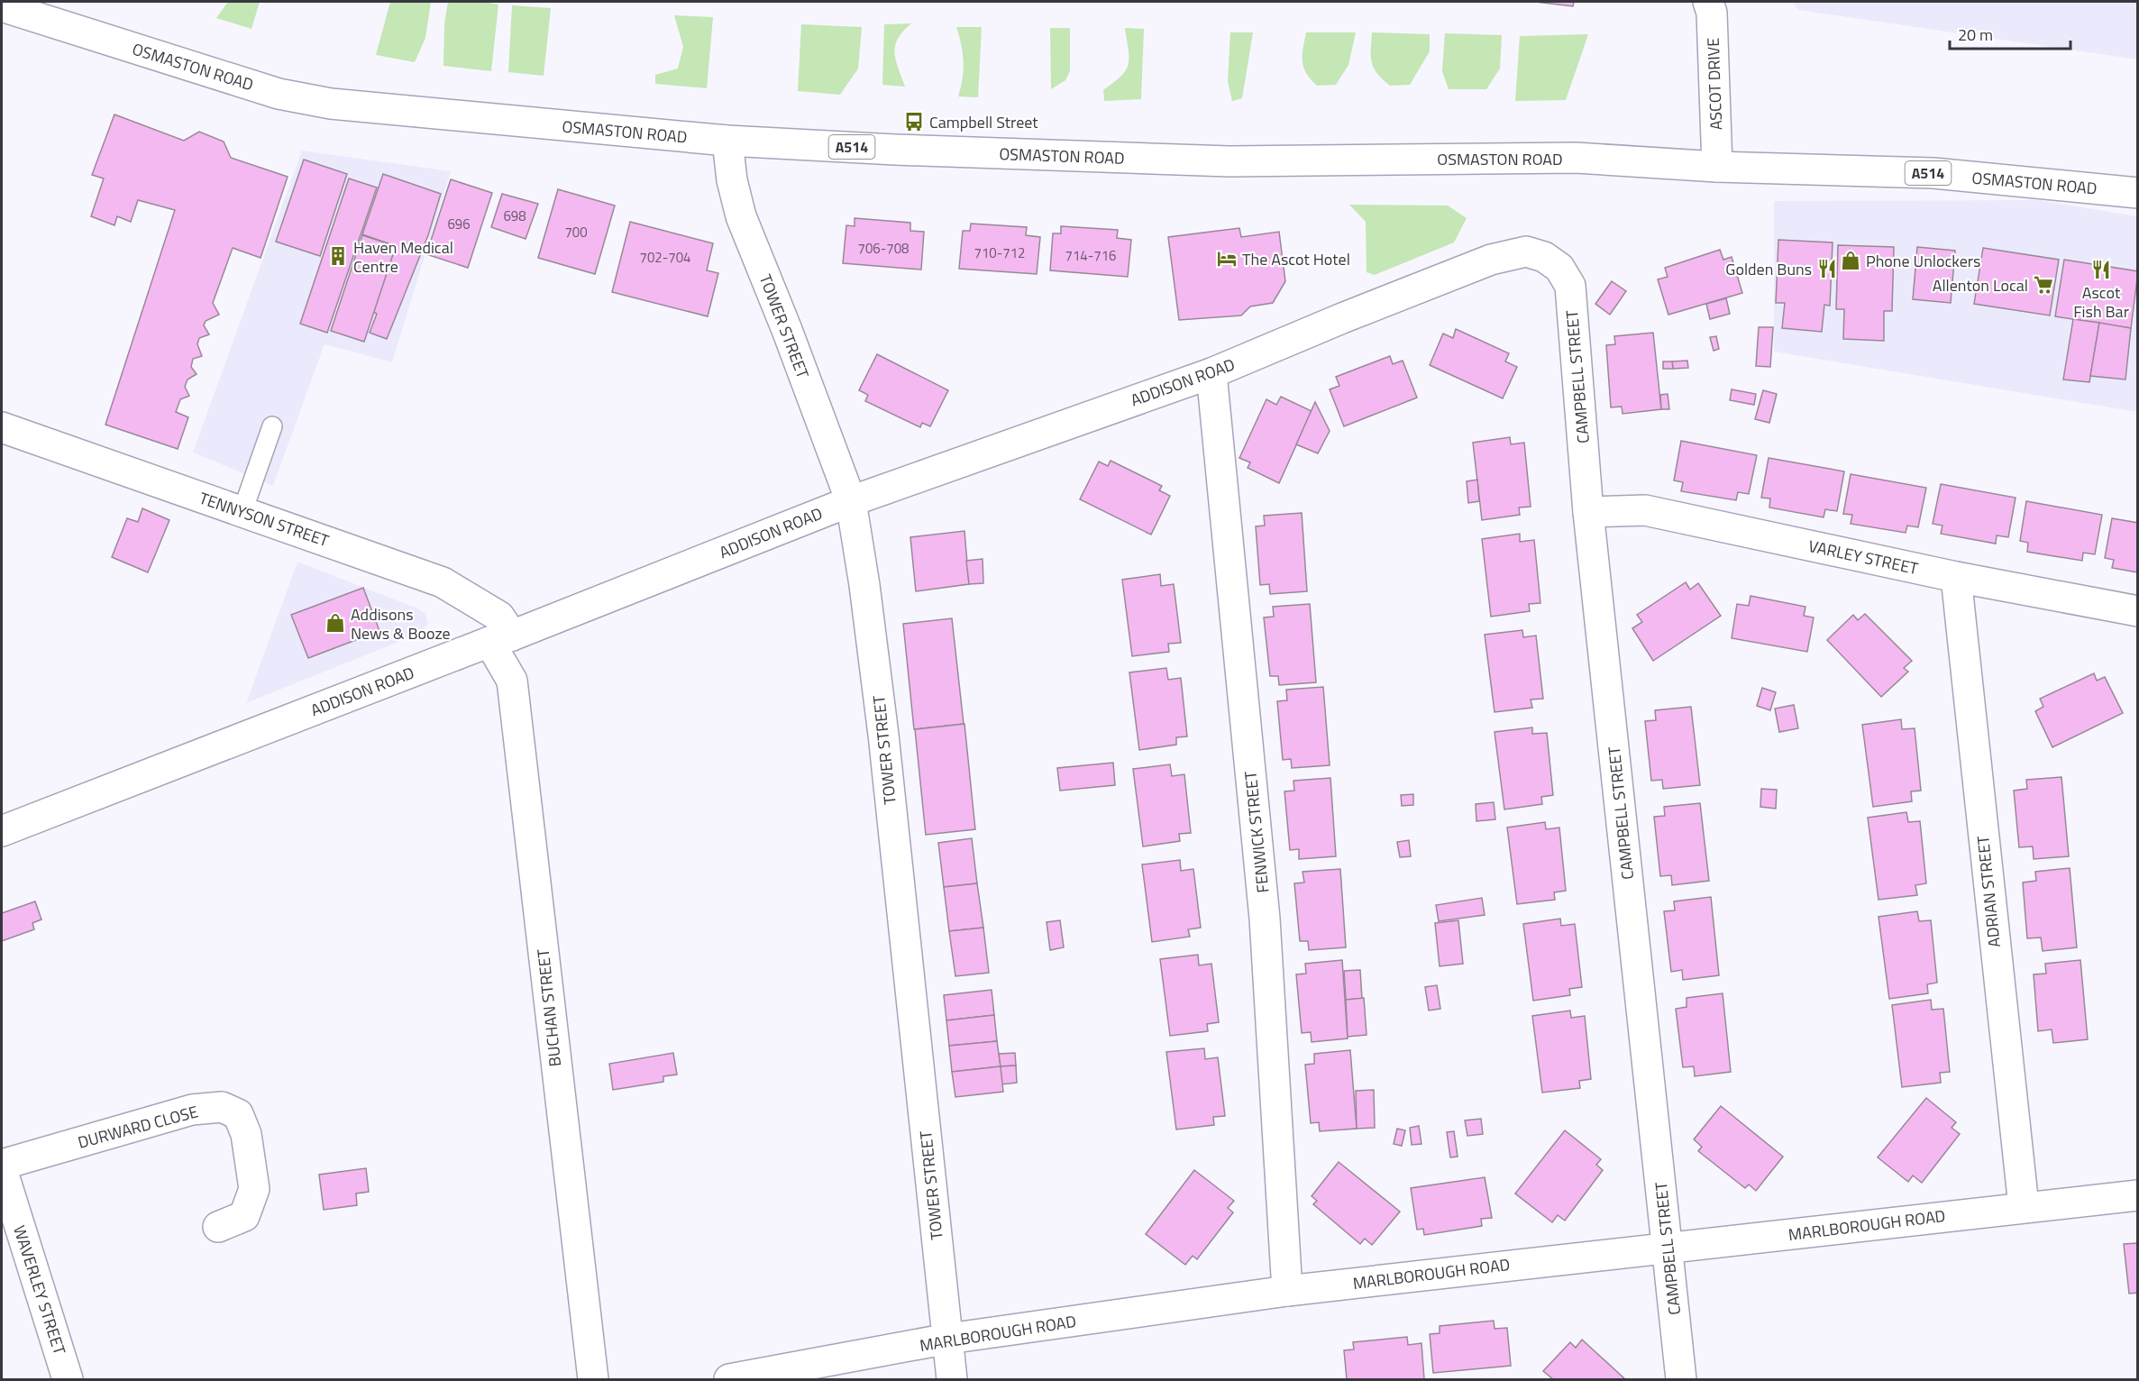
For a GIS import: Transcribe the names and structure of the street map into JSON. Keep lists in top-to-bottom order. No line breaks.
{"streets":{"street":["OSMASTON ROAD","ASCOT DRIVE","A514","TOWER STREET","CAMPBELL STREET","ADDISON ROAD","TENNYSON STREET","VARLEY STREET","FENWICK STREET","ADRIAN STREET","BUCHAN STREET","DURWARD CLOSE","MARLBOROUGH ROAD","WAVERLEY STREET"]},"crossings":[["OSMASTON ROAD","ASCOT DRIVE"],["OSMASTON ROAD","TOWER STREET"],["TOWER STREET","ADDISON ROAD"],["TOWER STREET","MARLBOROUGH ROAD"],["CAMPBELL STREET","ADDISON ROAD"],["CAMPBELL STREET","VARLEY STREET"],["CAMPBELL STREET","MARLBOROUGH ROAD"],["ADDISON ROAD","TENNYSON STREET"],["ADDISON ROAD","FENWICK STREET"],["ADDISON ROAD","BUCHAN STREET"],["TENNYSON STREET","BUCHAN STREET"],["VARLEY STREET","ADRIAN STREET"],["FENWICK STREET","MARLBOROUGH ROAD"],["ADRIAN STREET","MARLBOROUGH ROAD"]],"places":{"bus stop":["Campbell Street"],"building":["Haven Medical Centre"],"hotel":["The Ascot Hotel"],"shop":["Phone Unlockers","Addisons News & Booze"],"restaurant":["Golden Buns","Ascot Fish Bar"],"supermarket":["Allenton Local"]},"house_numbers":["698","696","700","706-708","710-712","714-716","702-704"],"scale_bar":"20 m"}
